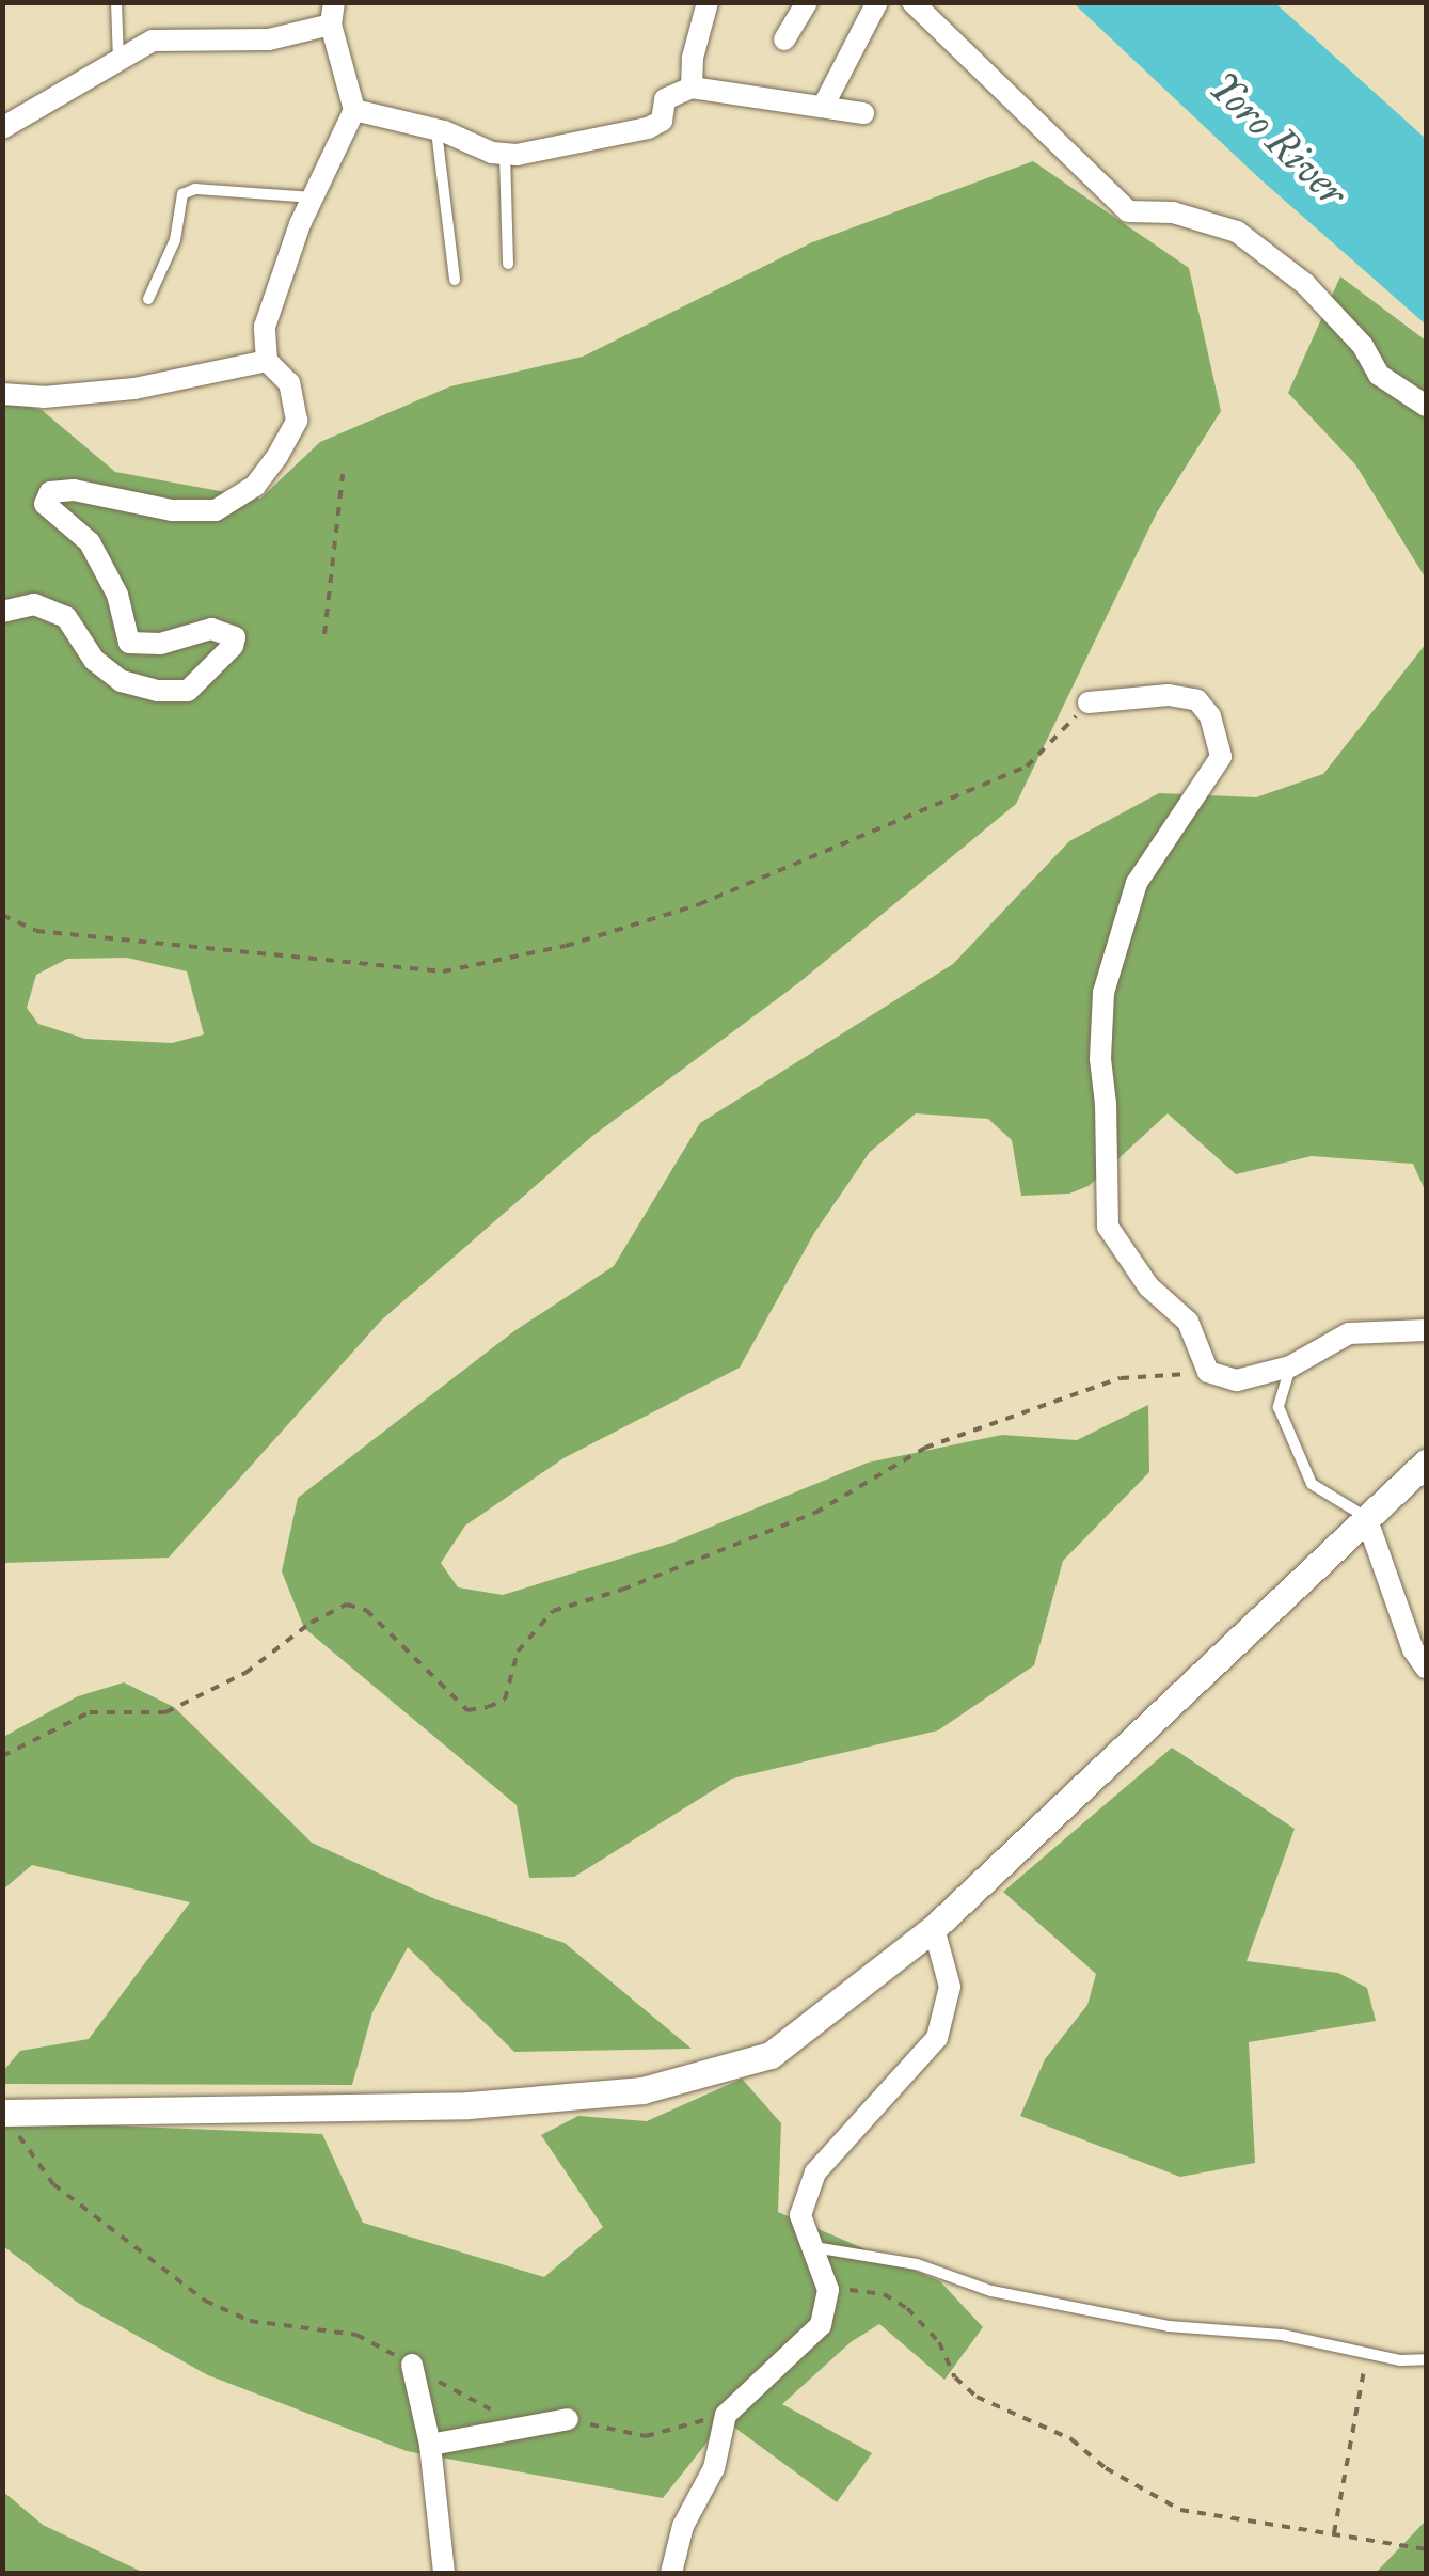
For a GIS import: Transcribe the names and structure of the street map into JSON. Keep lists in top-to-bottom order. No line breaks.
{"water":["Yoro River"]}
